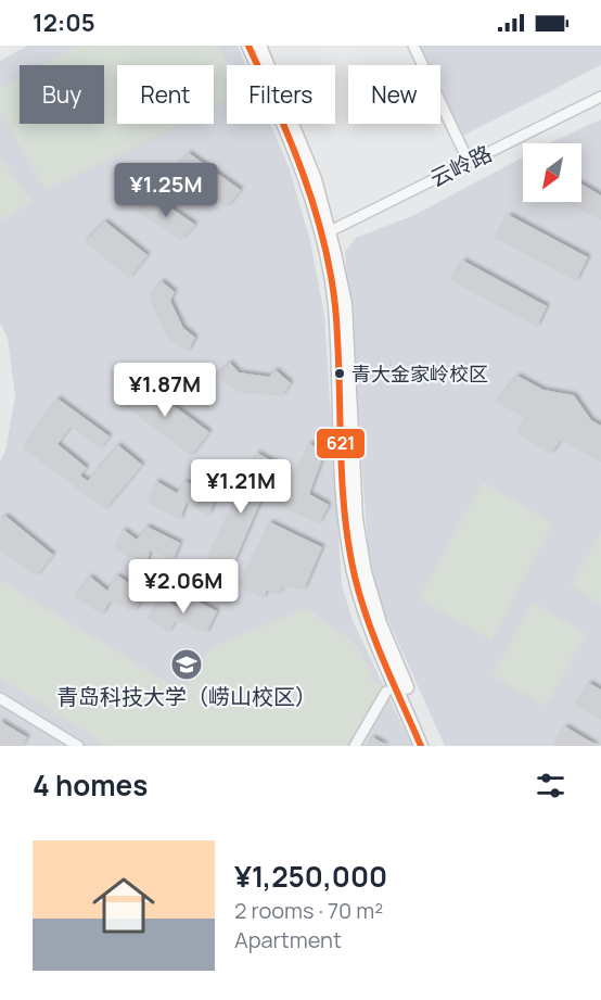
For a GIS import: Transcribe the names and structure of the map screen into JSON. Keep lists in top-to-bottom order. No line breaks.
{"streets":{"street":["云岭路"]},"places":{"other":["青大金家岭校区"],"school or university":["青岛科技大学（崂山校区）"]},"lines":["transit line 621"],"north":"bottom left","page":{"status":"12:05","chip":["Buy","Rent","Filters","New"],"price":["¥1.25M","¥1.87M","¥1.21M","¥2.06M"],"heading":"4 homes","list":[{"name":"¥1,250,000","note":"2 rooms · 70 m² · Apartment"}]}}
